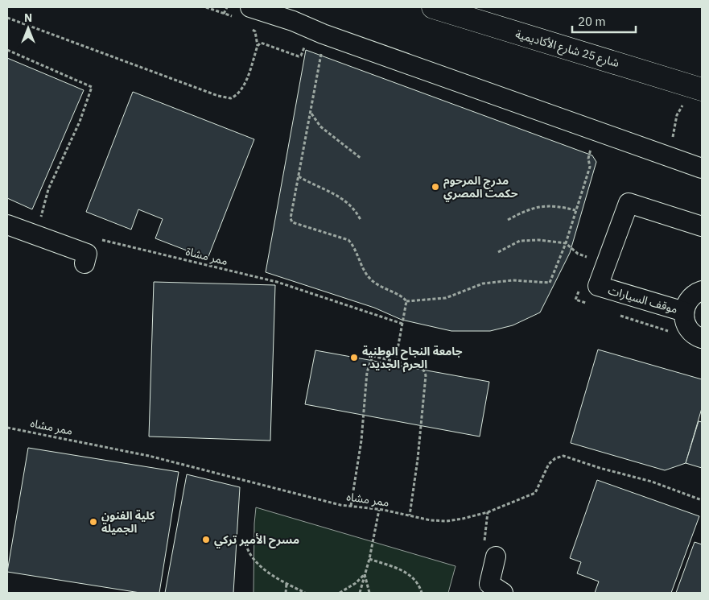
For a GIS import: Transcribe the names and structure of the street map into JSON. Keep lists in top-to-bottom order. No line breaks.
{"streets":{"street":["شارع 25 شارع الأكاديمية","موقف السيارات"],"path":["ممر مشاة","ممر مشاه"]},"places":["مدرج المرحوم حكمت المصري","جامعة النجاح الوطنية - الحرم الجديد","كلية الفنون الجميلة","مسرح الأمير تركي"],"scale_bar":"20 m","north":"top"}
